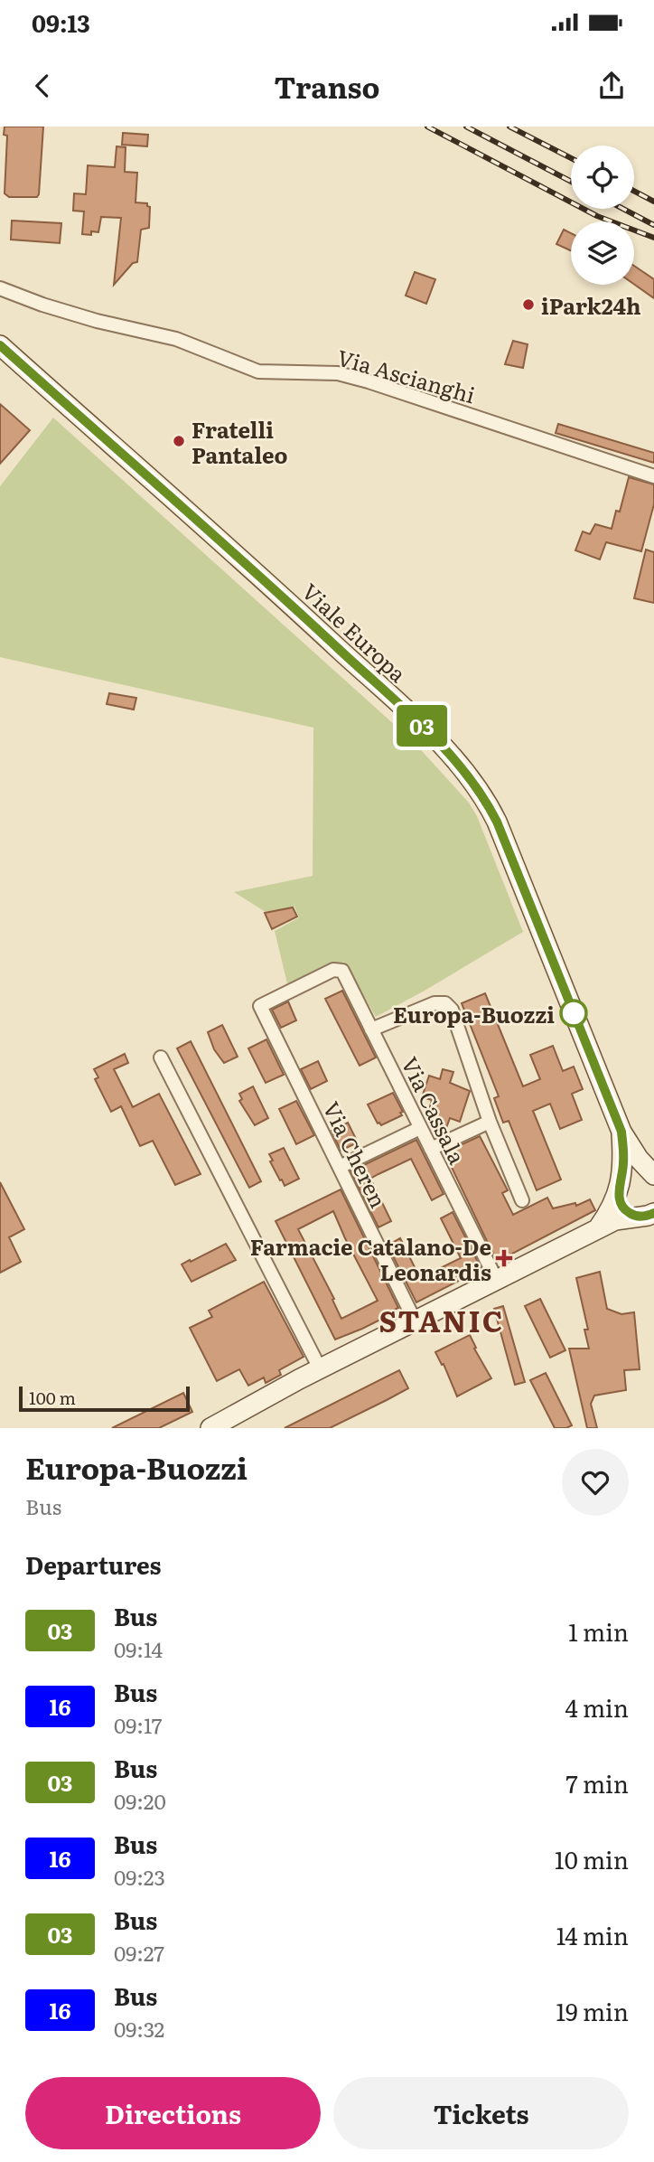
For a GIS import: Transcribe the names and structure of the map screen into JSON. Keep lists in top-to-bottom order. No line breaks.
{"streets":{"main road":["Viale Europa"],"street":["Via Ascianghi","Via Cassala","Via Cheren"]},"crossings":[["Via Cassala","Via Cheren"]],"districts":["STANIC"],"places":{"other":["iPark24h","Fratelli Pantaleo","Europa-Buozzi"],"health":["Farmacie Catalano-De Leonardis"]},"lines":["bus line 03"],"scale_bar":"100 m","page":{"status":"09:13","header":"Transo","on_map":"03","scale":"100 m","heading":[["Europa-Buozzi","Bus"],"Departures"],"list":[{"mark":"03","name":"Bus","note":"09:14","value":"1 min"},{"mark":"16","name":"Bus","note":"09:17","value":"4 min"},{"mark":"03","name":"Bus","note":"09:20","value":"7 min"},{"mark":"16","name":"Bus","note":"09:23","value":"10 min"},{"mark":"03","name":"Bus","note":"09:27","value":"14 min"},{"mark":"16","name":"Bus","note":"09:32","value":"19 min"}],"buttons":["Directions","Tickets"]}}
